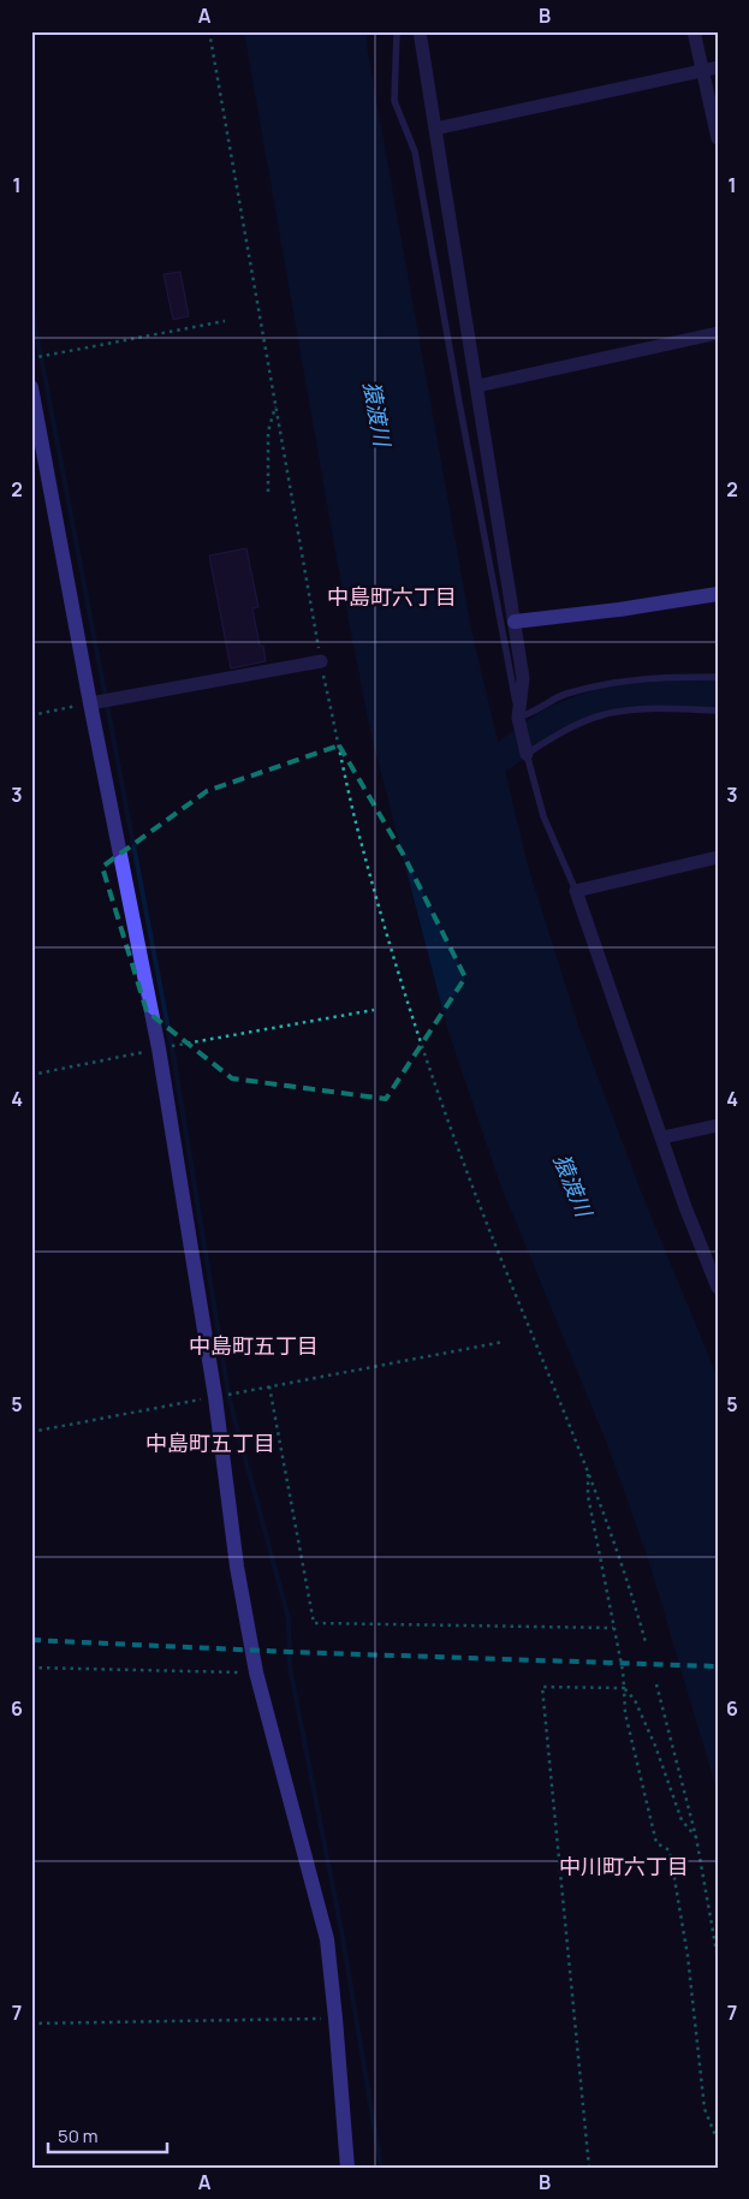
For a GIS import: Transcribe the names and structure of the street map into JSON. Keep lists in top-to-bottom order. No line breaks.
{"districts":["中島町六丁目","中島町五丁目","中島町五丁目","中川町六丁目"],"water":["猿渡川"],"scale_bar":"50 m","grid":{"columns":["A","B"],"rows":["1","2","3","4","5","6","7"]}}
